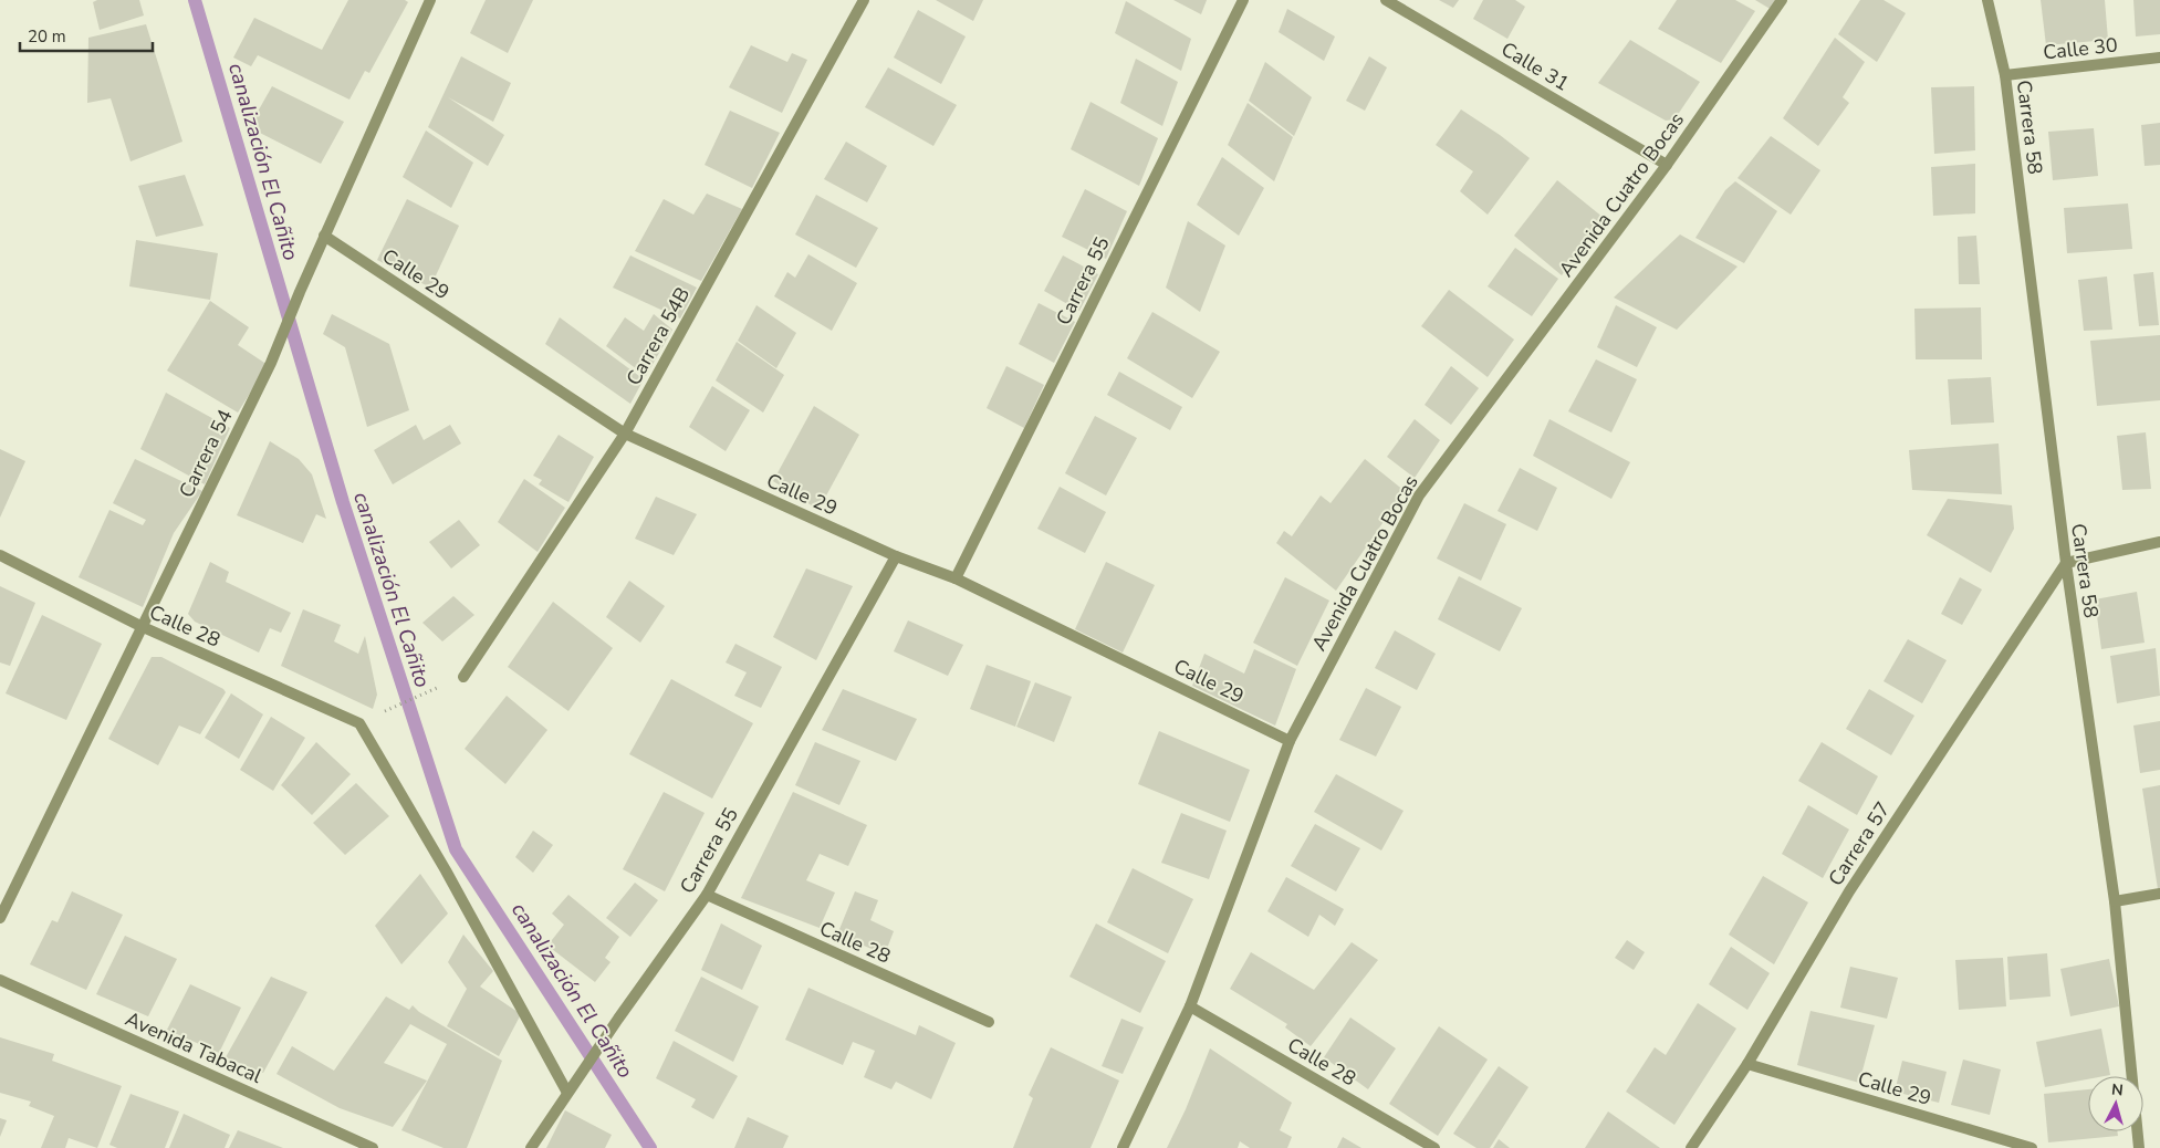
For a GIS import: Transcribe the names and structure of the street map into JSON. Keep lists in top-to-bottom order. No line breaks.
{"streets":{"street":["Calle 30","Calle 31","Carrera 58","Avenida Cuatro Bocas","Calle 29","Carrera 55","Carrera 54B","Carrera 54","Calle 28","Carrera 57","Avenida Tabacal"]},"crossings":[["Calle 30","Carrera 58"],["Calle 31","Avenida Cuatro Bocas"],["Carrera 58","Carrera 57"],["Avenida Cuatro Bocas","Calle 29"],["Avenida Cuatro Bocas","Calle 28"],["Calle 29","Carrera 55"],["Calle 29","Carrera 54B"],["Calle 29","Carrera 54"],["Calle 29","Carrera 57"],["Carrera 55","Calle 28"],["Carrera 54","Calle 28"]],"water":["canalización El Cañito"],"scale_bar":"20 m","north":"top"}
